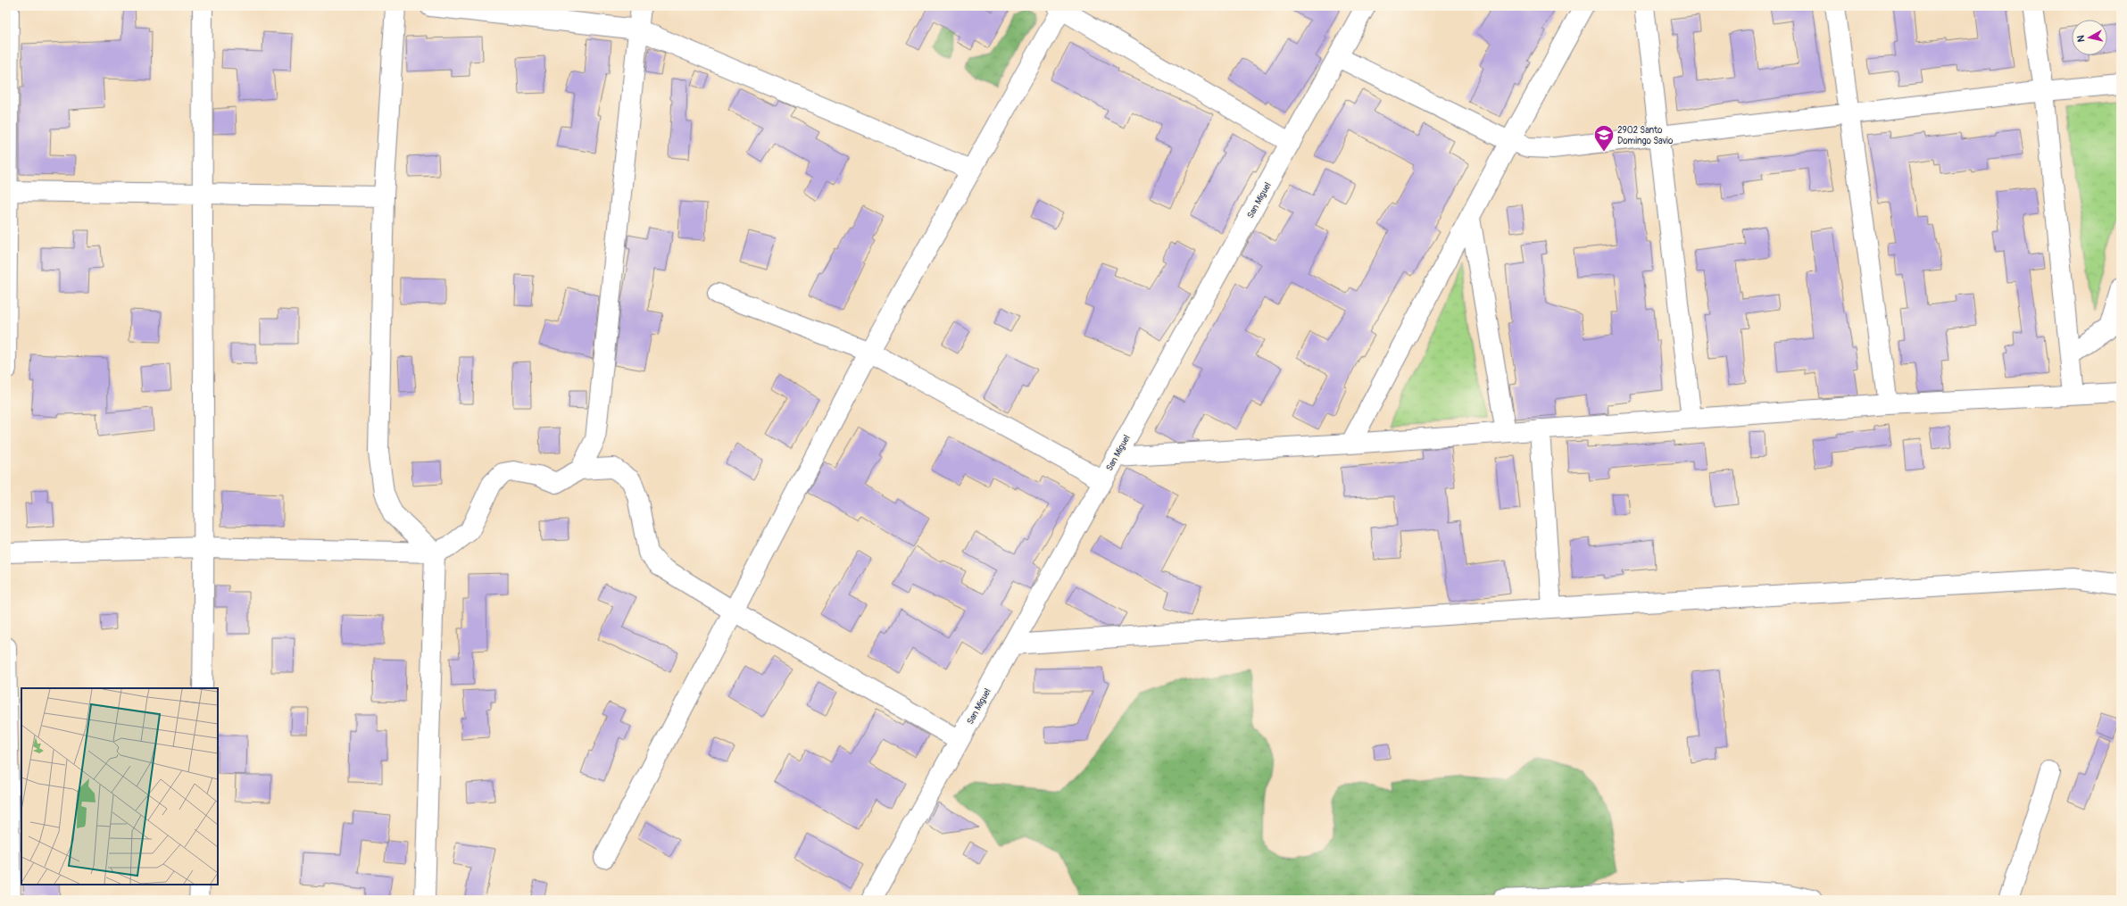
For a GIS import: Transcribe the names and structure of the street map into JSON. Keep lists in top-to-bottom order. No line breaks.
{"streets":{"street":["San Miguel"]},"places":{"school or university":["2902 Santo Domingo Savio"]},"north":"left"}
